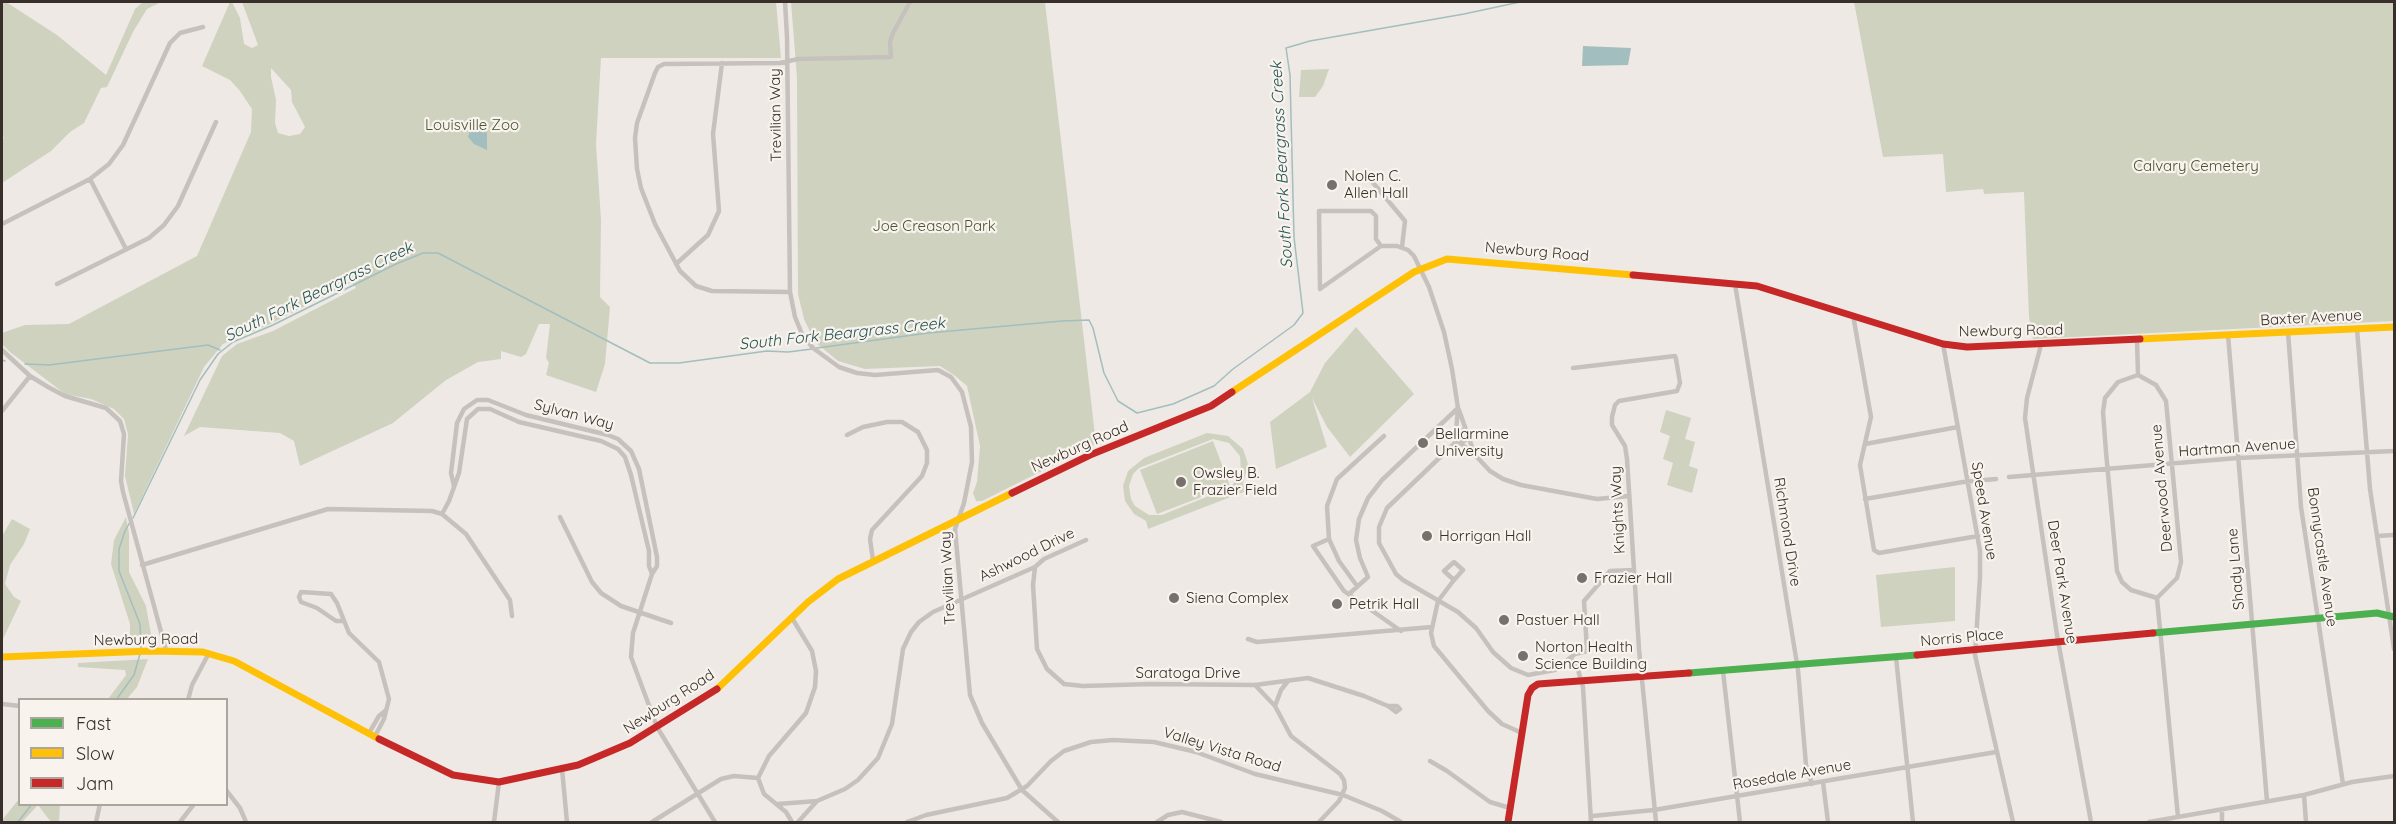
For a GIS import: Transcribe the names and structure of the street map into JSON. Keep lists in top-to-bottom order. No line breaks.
{"streets":{"main road":["Newburg Road","Baxter Avenue","Norris Place"],"street":["Trevilian Way","Sylvan Way","Hartman Avenue","Deerwood Avenue","Knights Way","Speed Avenue","Richmond Drive","Ashwood Drive","Bonnycastle Avenue","Shady Lane","Deer Park Avenue","Saratoga Drive","Valley Vista Road","Rosedale Avenue"]},"crossings":[["Trevilian Way","Newburg Road"],["Trevilian Way","Ashwood Drive"],["Trevilian Way","Valley Vista Road"],["Newburg Road","Baxter Avenue"],["Newburg Road","Sylvan Way"],["Newburg Road","Speed Avenue"],["Newburg Road","Richmond Drive"],["Newburg Road","Shady Lane"],["Newburg Road","Deer Park Avenue"],["Baxter Avenue","Bonnycastle Avenue"],["Baxter Avenue","Shady Lane"],["Hartman Avenue","Deerwood Avenue"],["Hartman Avenue","Bonnycastle Avenue"],["Hartman Avenue","Shady Lane"],["Hartman Avenue","Deer Park Avenue"],["Knights Way","Norris Place"],["Knights Way","Rosedale Avenue"],["Speed Avenue","Norris Place"],["Speed Avenue","Rosedale Avenue"],["Richmond Drive","Norris Place"],["Richmond Drive","Rosedale Avenue"],["Ashwood Drive","Saratoga Drive"],["Bonnycastle Avenue","Norris Place"],["Shady Lane","Norris Place"],["Deer Park Avenue","Norris Place"],["Saratoga Drive","Valley Vista Road"]],"water":["South Fork Beargrass Creek"],"parks":["Louisville Zoo","Calvary Cemetery","Joe Creason Park"],"places":["Nolen C. Allen Hall","Bellarmine University","Owsley B. Frazier Field","Horrigan Hall","Frazier Hall","Siena Complex","Petrik Hall","Pastuer Hall","Norton Health Science Building"],"legend":["Fast","Slow","Jam"]}
